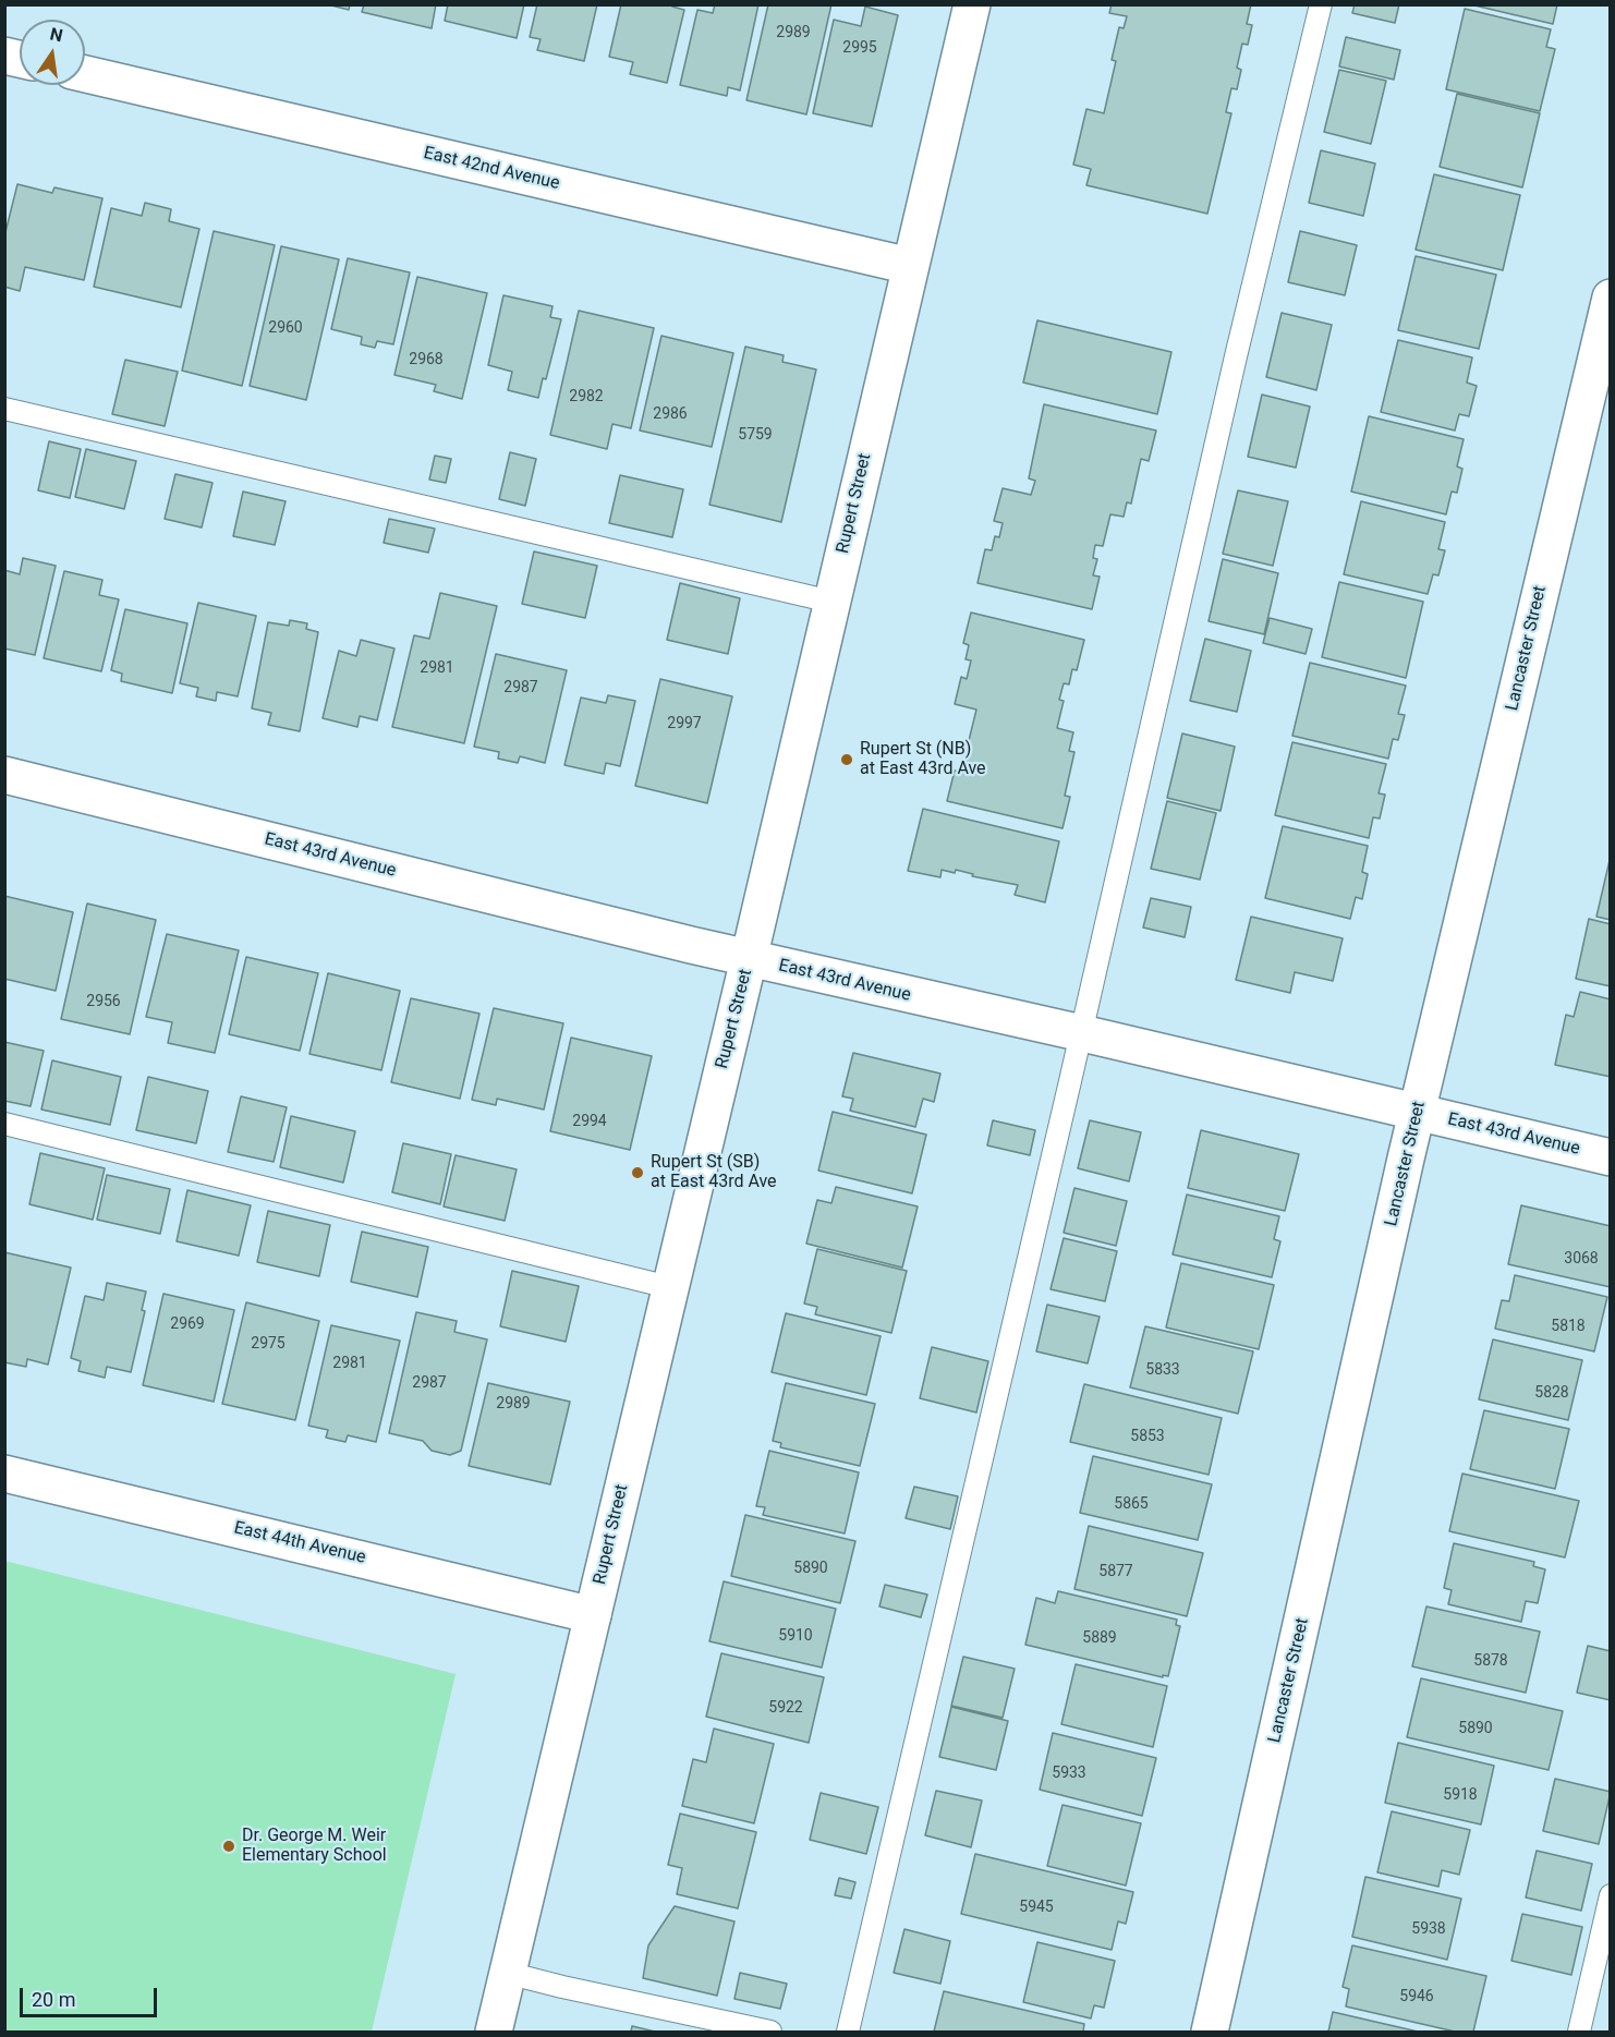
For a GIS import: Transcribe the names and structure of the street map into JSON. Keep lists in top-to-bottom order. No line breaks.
{"streets":{"street":["East 42nd Avenue","Rupert Street","Lancaster Street","East 43rd Avenue","East 44th Avenue"]},"crossings":[["East 42nd Avenue","Rupert Street"],["Rupert Street","East 43rd Avenue"],["Rupert Street","East 44th Avenue"],["Lancaster Street","East 43rd Avenue"]],"places":["Rupert St (NB) at East 43rd Ave","Rupert St (SB) at East 43rd Ave","Dr. George M. Weir Elementary School"],"house_numbers":["2989","2995","2960","2968","2982","2986","5759","2981","2987","2997","2956","2994","3068","2969","5818","2975","2981","5833","2987","5828","2989","5853","5865","5890","5877","5910","5889","5878","5922","5890","5933","5918","5945","5938","5946"],"scale_bar":"20 m","north":"top"}
